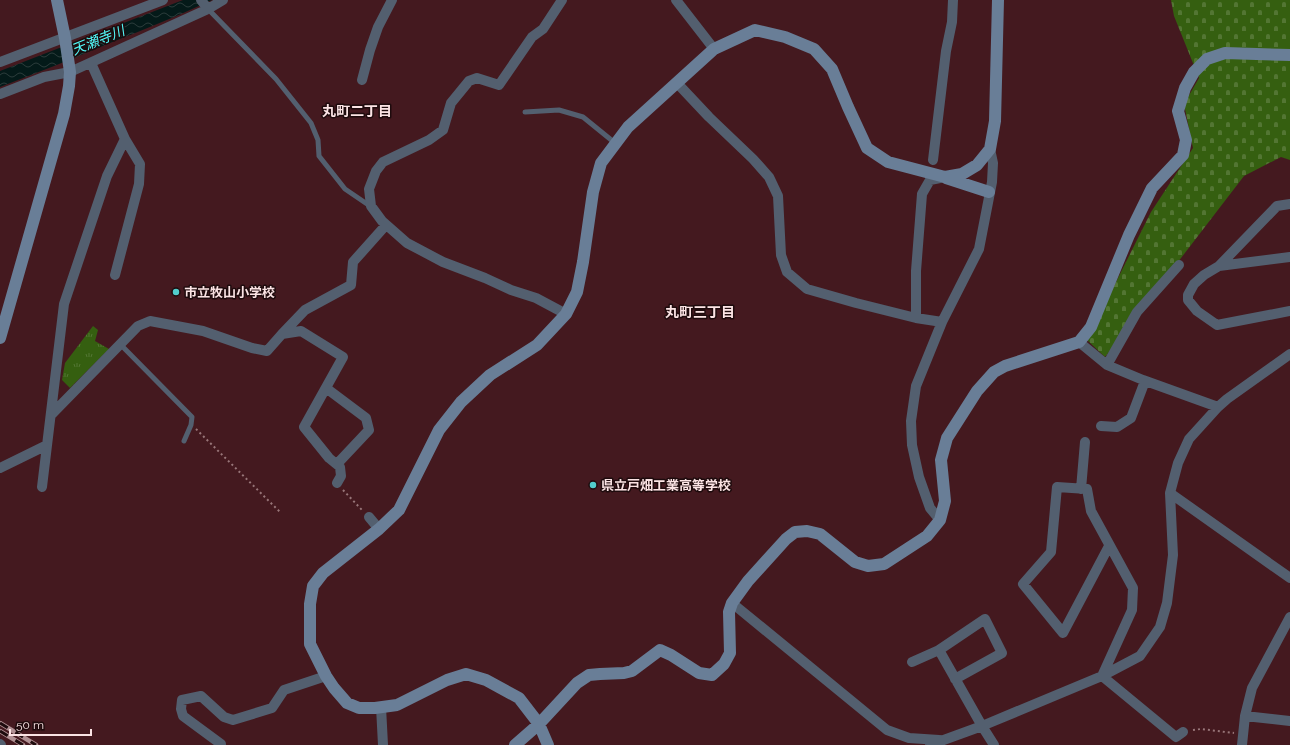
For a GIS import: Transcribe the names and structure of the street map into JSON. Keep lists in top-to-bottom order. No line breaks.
{"districts":["丸町二丁目","丸町三丁目"],"water":["天瀬寺川"],"places":["市立牧山小学校","県立戸畑工業高等学校"],"scale_bar":"50 m"}
